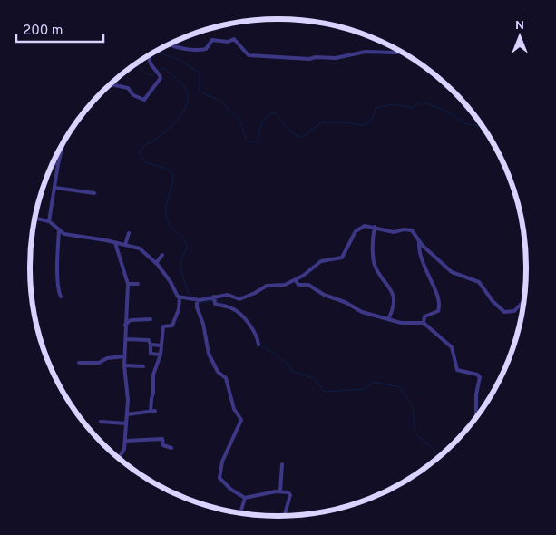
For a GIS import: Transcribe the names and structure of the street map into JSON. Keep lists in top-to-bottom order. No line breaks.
{"scale_bar":"200 m","north":"top"}
